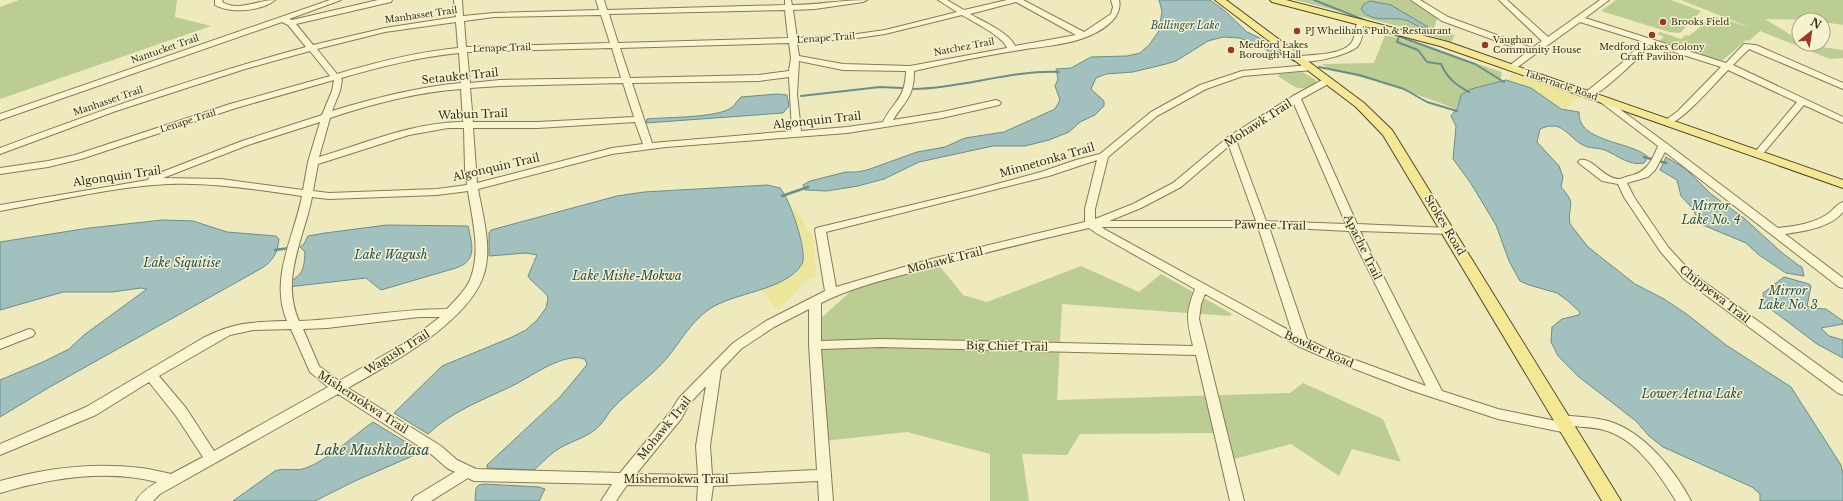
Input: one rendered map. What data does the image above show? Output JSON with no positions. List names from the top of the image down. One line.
{"streets":{"main road":["Tabernacle Road","Stokes Road"],"street":["Manhasset Trail","Lenape Trail","Natchez Trail","Nantucket Trail","Setauket Trail","Wabun Trail","Algonquin Trail","Mohawk Trail","Minnetonka Trail","Pawnee Trail","Apache Trail","Chippewa Trail","Big Chief Trail","Bowker Road","Wagush Trail","Mishemokwa Trail"]},"crossings":[["Manhasset Trail","Wagush Trail"],["Lenape Trail","Wagush Trail"],["Lenape Trail","Mishemokwa Trail"],["Setauket Trail","Algonquin Trail"],["Setauket Trail","Wagush Trail"],["Setauket Trail","Mishemokwa Trail"],["Wabun Trail","Wagush Trail"],["Wabun Trail","Mishemokwa Trail"],["Algonquin Trail","Wagush Trail"],["Algonquin Trail","Mishemokwa Trail"],["Mohawk Trail","Minnetonka Trail"],["Mohawk Trail","Pawnee Trail"],["Mohawk Trail","Stokes Road"],["Mohawk Trail","Apache Trail"],["Mohawk Trail","Bowker Road"],["Mohawk Trail","Mishemokwa Trail"],["Minnetonka Trail","Stokes Road"],["Pawnee Trail","Stokes Road"],["Pawnee Trail","Apache Trail"],["Pawnee Trail","Bowker Road"],["Stokes Road","Bowker Road"],["Apache Trail","Bowker Road"],["Wagush Trail","Mishemokwa Trail"]],"water":["Ballinger Lake","Mirror Lake No. 4","Lake Wagush","Lake Siquitise","Lake Mishe-Mokwa","Mirror Lake No. 3","Lower Aetna Lake","Lake Mushkodasa"],"places":["Brooks Field","PJ Whelihan's Pub & Restaurant","Medford Lakes Colony Craft Pavilion","Vaughan Community House","Medford Lakes Borough Hall"],"north":"top right"}
